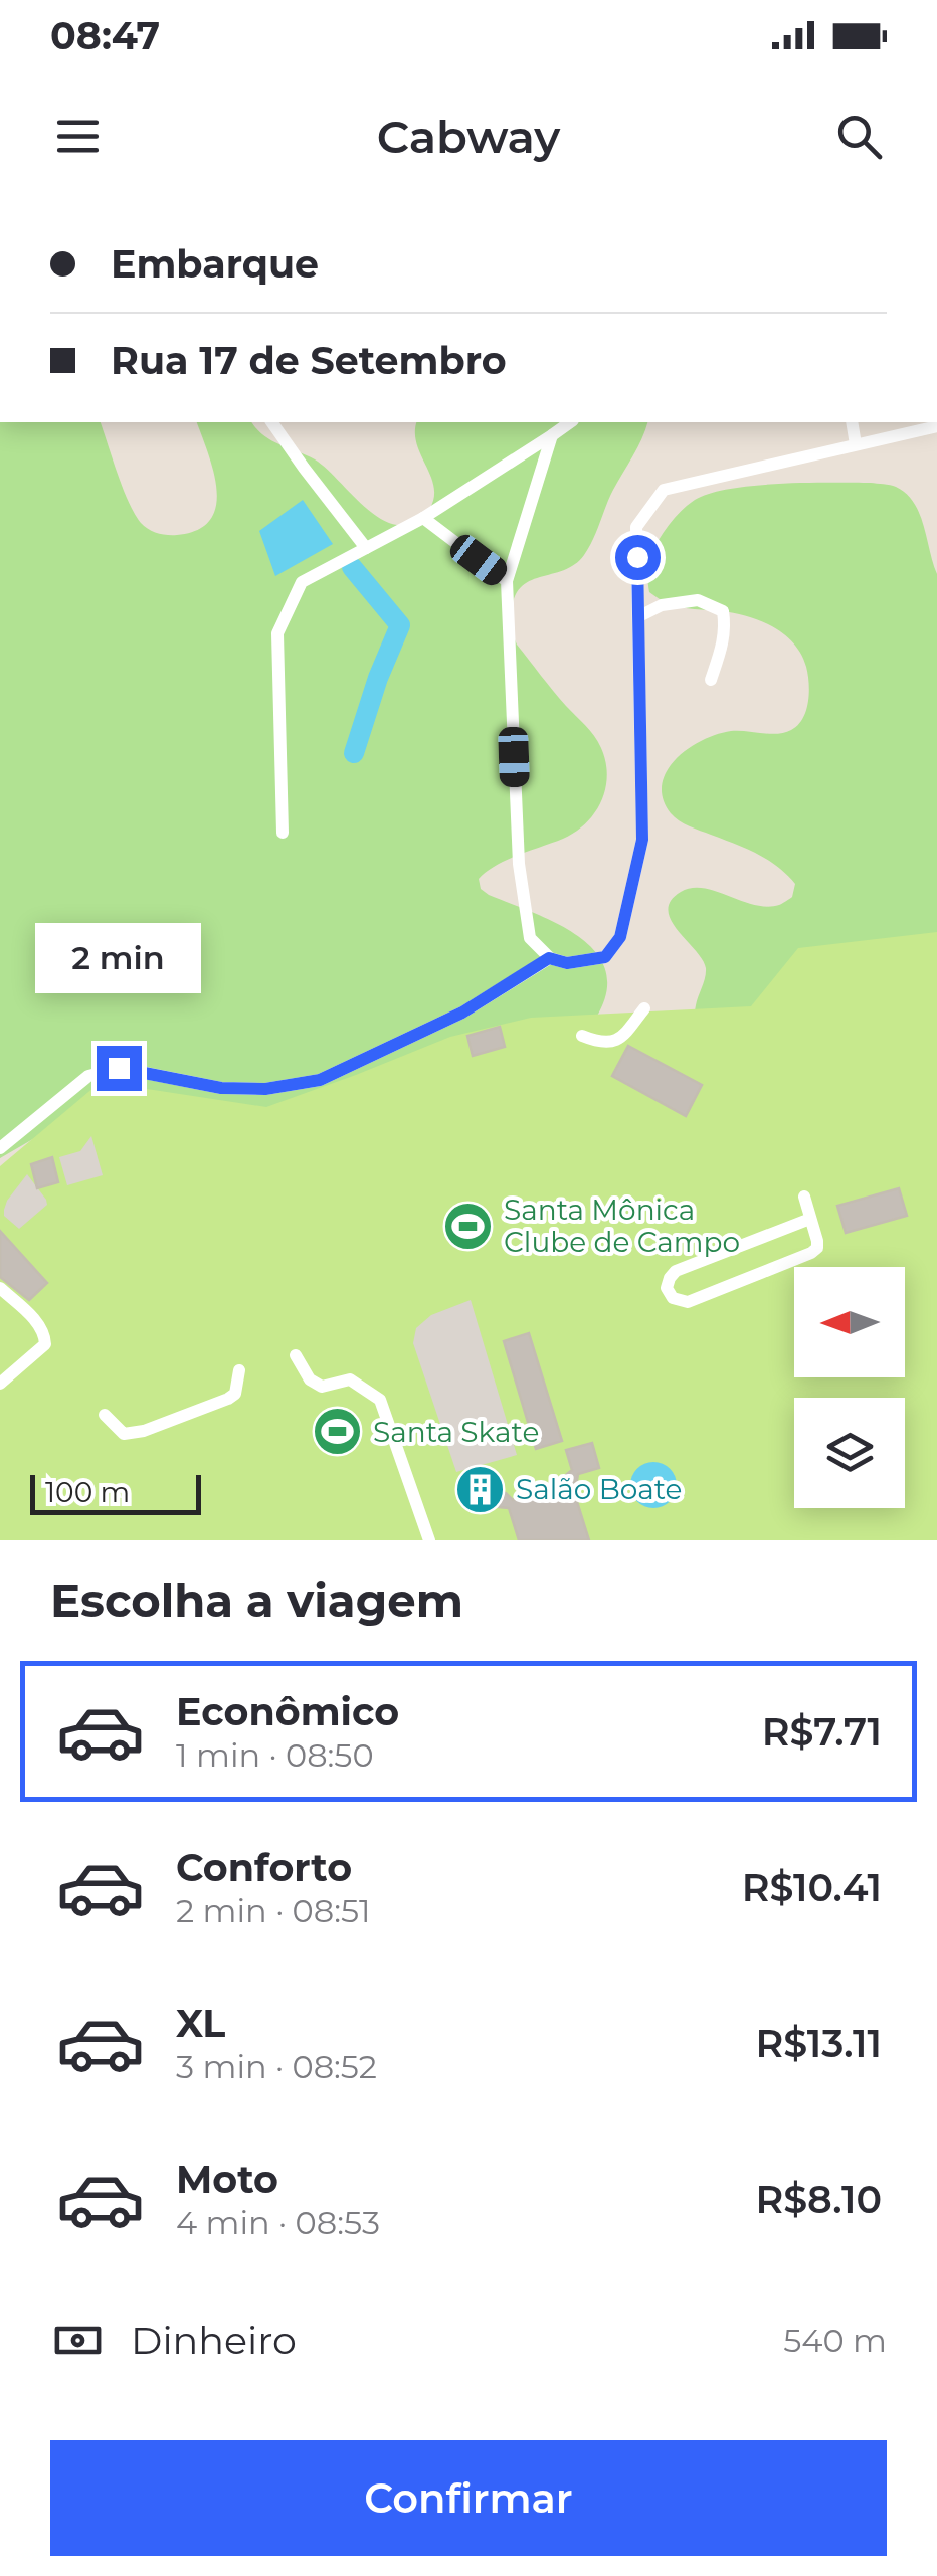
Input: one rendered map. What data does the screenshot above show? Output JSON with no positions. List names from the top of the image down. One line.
{"places":{"sports":["Santa Mônica Clube de Campo","Santa Skate"],"building":["Salão Boate"]},"scale_bar":"100 m","north":"left","page":{"status":"08:47","header":"Cabway","banner":["Embarque","Rua 17 de Setembro"],"bubble":"2 min","scale":"100 m","heading":"Escolha a viagem","list":[{"name":"Econômico","note":"1 min · 08:50","value":"R$7.71"},{"name":"Conforto","note":"2 min · 08:51","value":"R$10.41"},{"name":"XL","note":"3 min · 08:52","value":"R$13.11"},{"name":"Moto","note":"4 min · 08:53","value":"R$8.10"}],"pay":["Dinheiro","540 m"],"buttons":"Confirmar"}}
